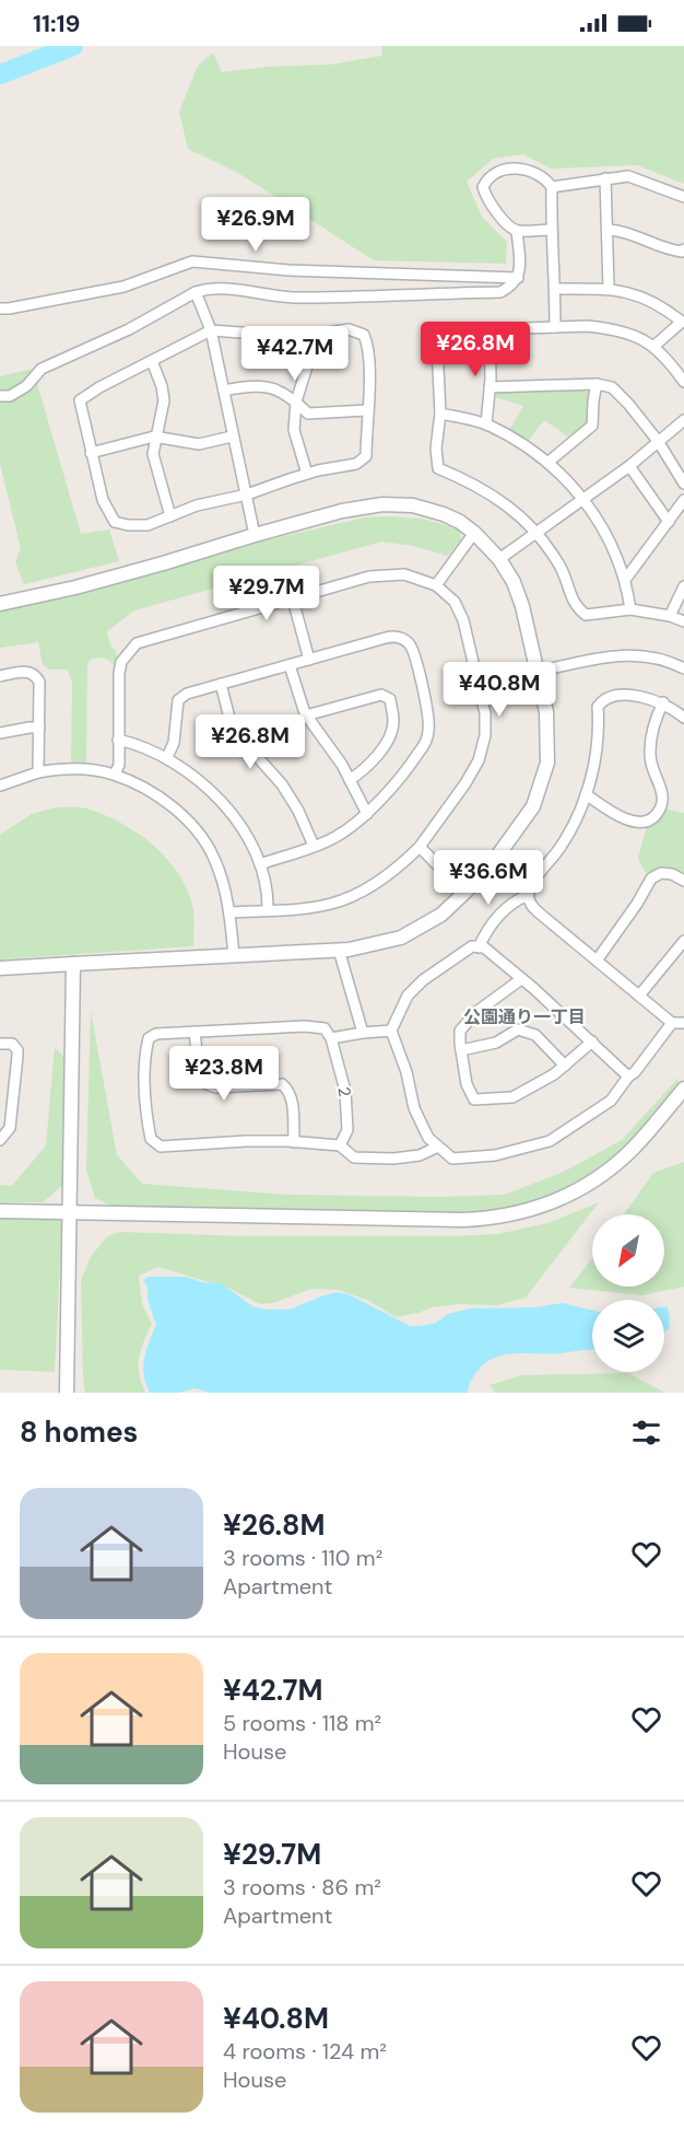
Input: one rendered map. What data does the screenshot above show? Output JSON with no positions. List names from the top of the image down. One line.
{"streets":{"street":["2"]},"districts":["公園通り一丁目"],"north":"bottom left","page":{"status":"11:19","price":["¥26.9M","¥26.8M","¥42.7M","¥29.7M","¥40.8M","¥26.8M","¥36.6M","¥23.8M"],"heading":"8 homes","list":[{"name":"¥26.8M","note":"3 rooms · 110 m² · Apartment"},{"name":"¥42.7M","note":"5 rooms · 118 m² · House"},{"name":"¥29.7M","note":"3 rooms · 86 m² · Apartment"},{"name":"¥40.8M","note":"4 rooms · 124 m² · House"}]}}
